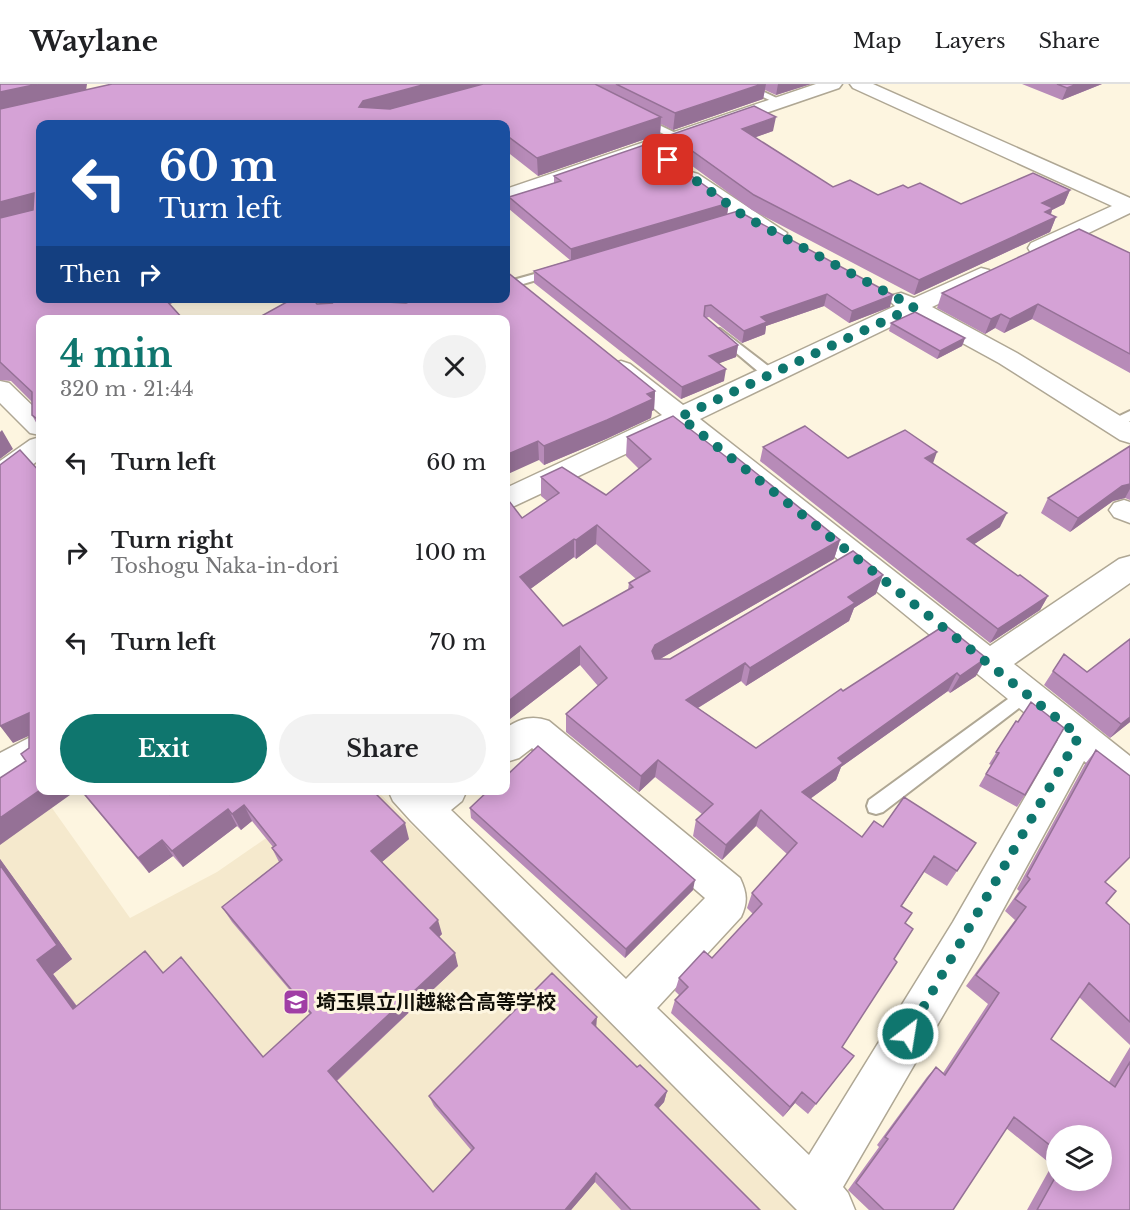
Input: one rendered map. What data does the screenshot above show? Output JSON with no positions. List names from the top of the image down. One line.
{"places":{"school or university":["埼玉県立川越総合高等学校"]},"page":{"header":"Waylane","nav":["Map","Layers","Share"],"turn":["60 m","Turn left"],"then":"Then","heading":["4 min","320 m · 21:44"],"list":[{"name":"Turn left","value":"60 m"},{"name":"Turn right","note":"Toshogu Naka-in-dori","value":"100 m"},{"name":"Turn left","value":"70 m"}],"buttons":["Exit","Share"]}}
